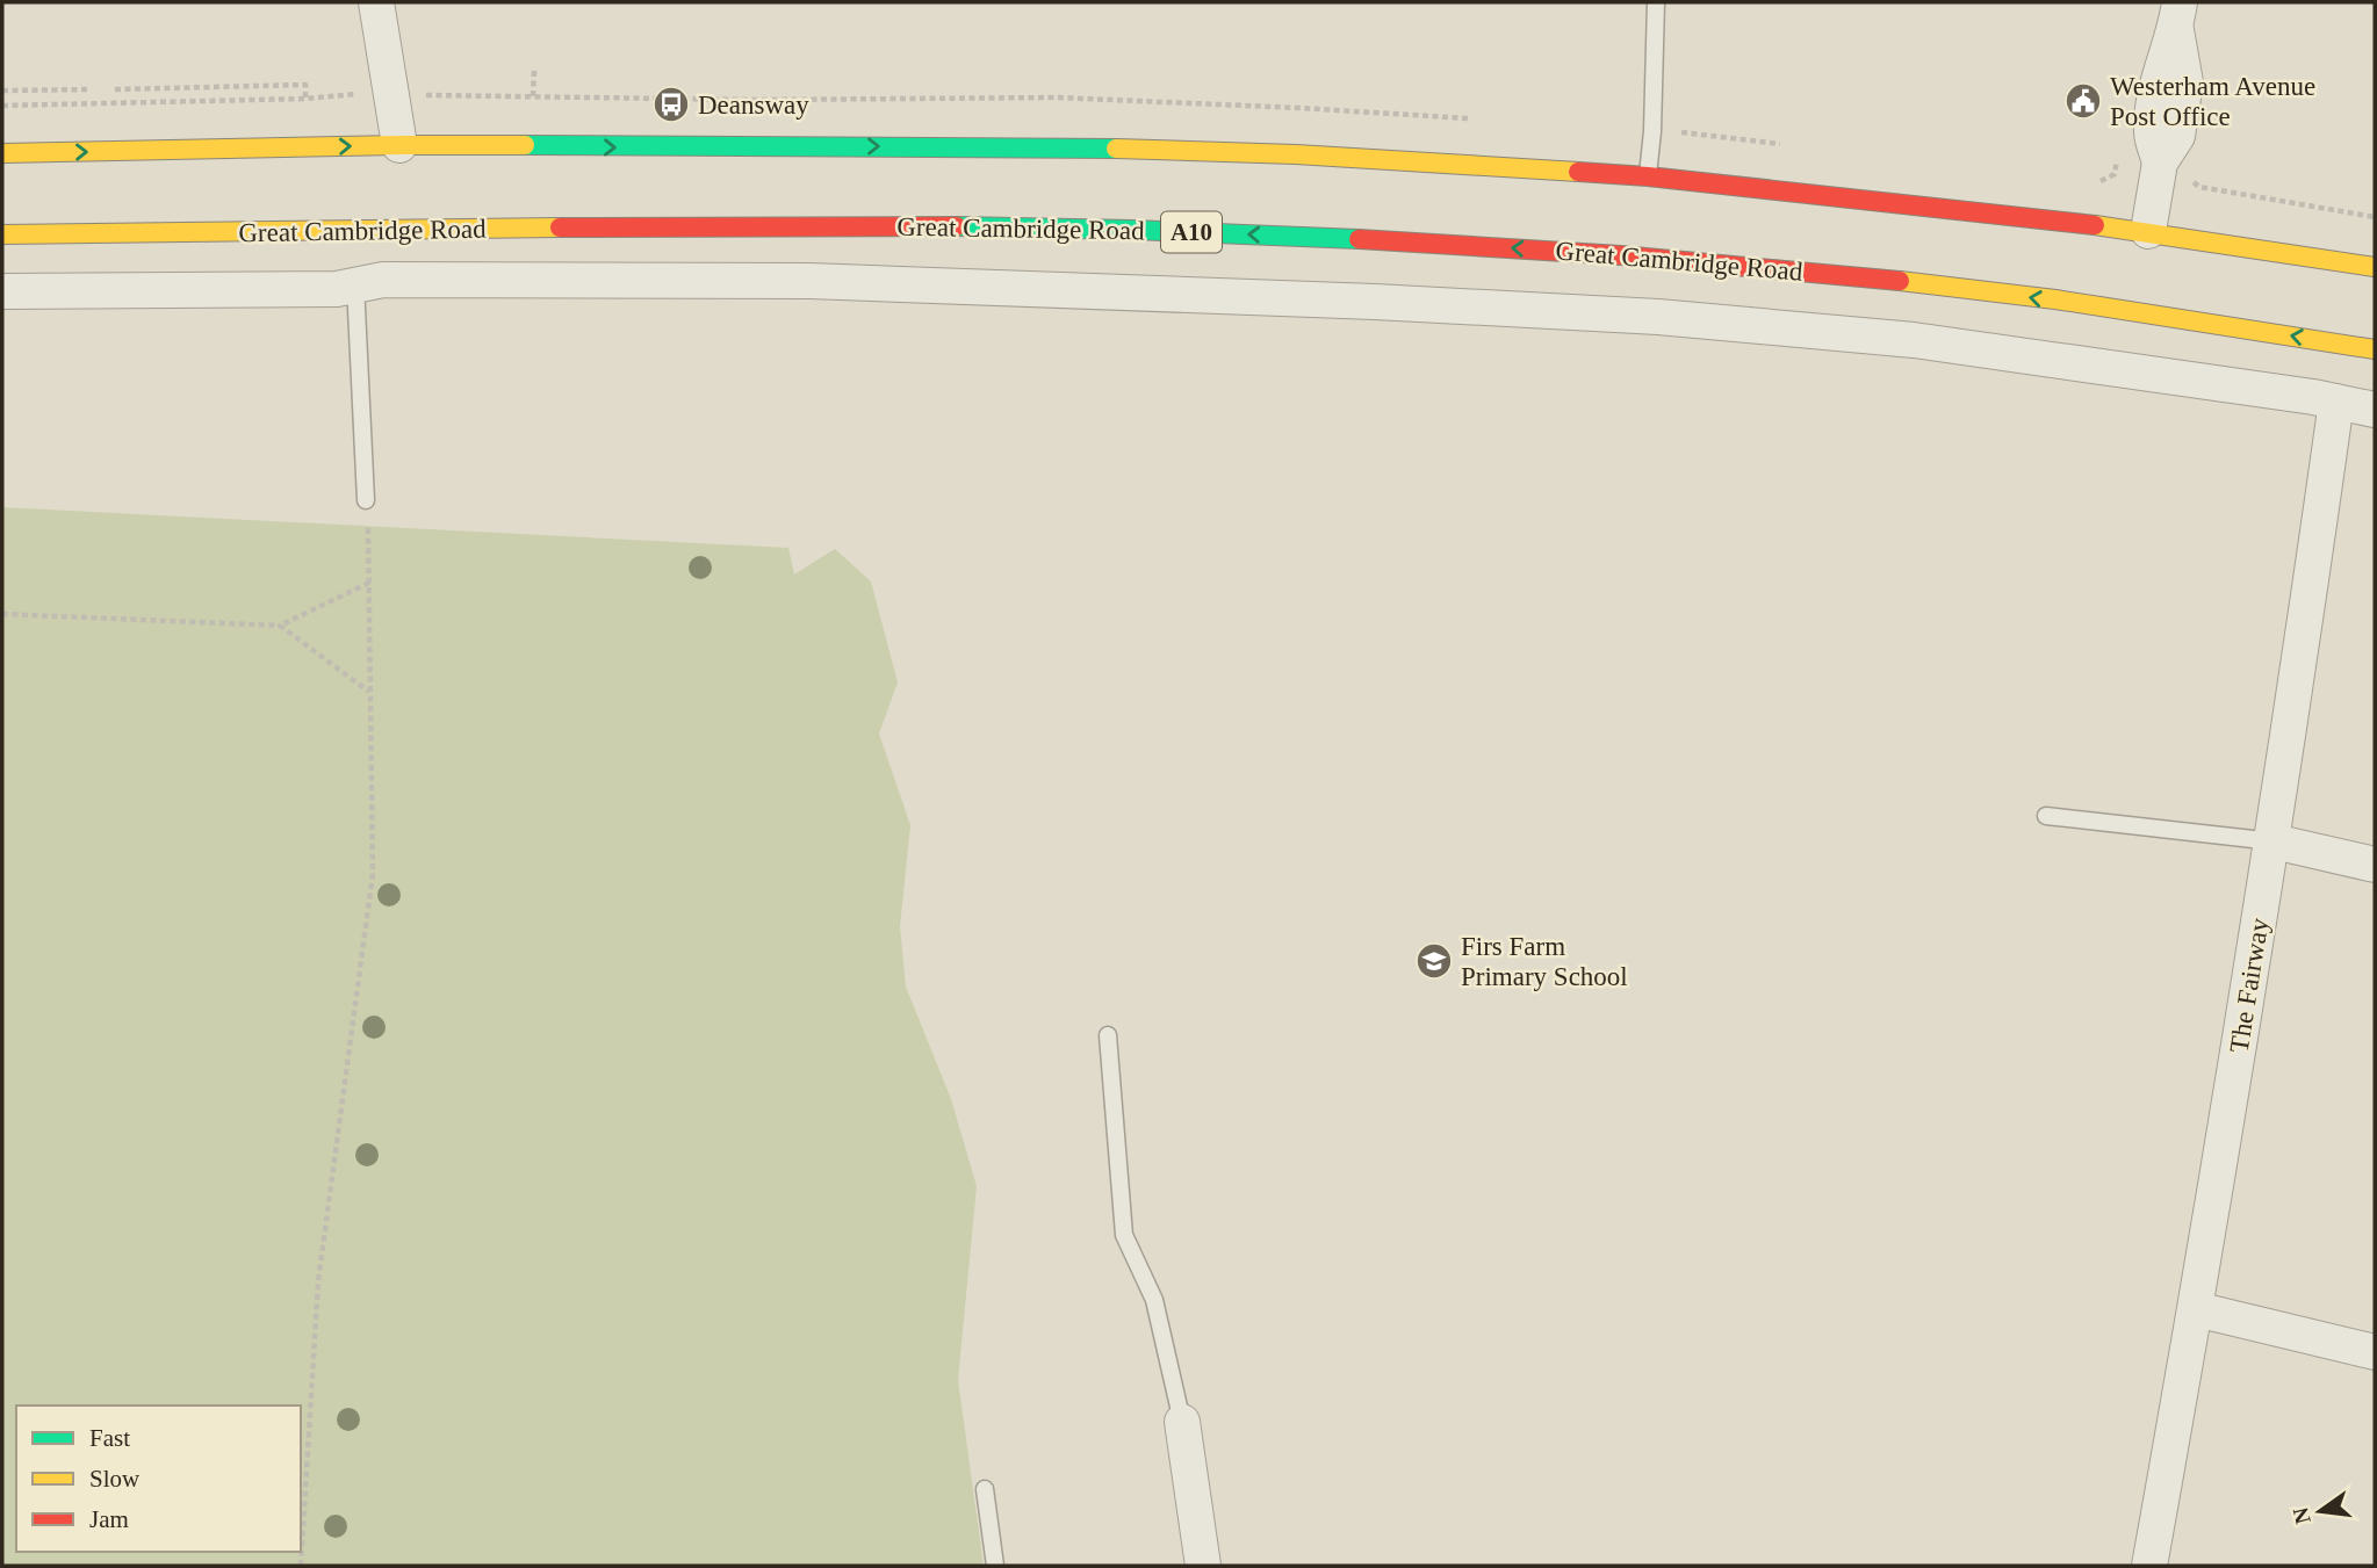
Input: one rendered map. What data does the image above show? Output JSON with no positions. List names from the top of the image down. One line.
{"streets":{"highway":["Great Cambridge Road","A10"],"street":["The Fairway"]},"places":{"public building":["Westerham Avenue Post Office"],"bus stop":["Deansway"],"school or university":["Firs Farm Primary School"]},"legend":["Fast","Slow","Jam"],"north":"left"}
